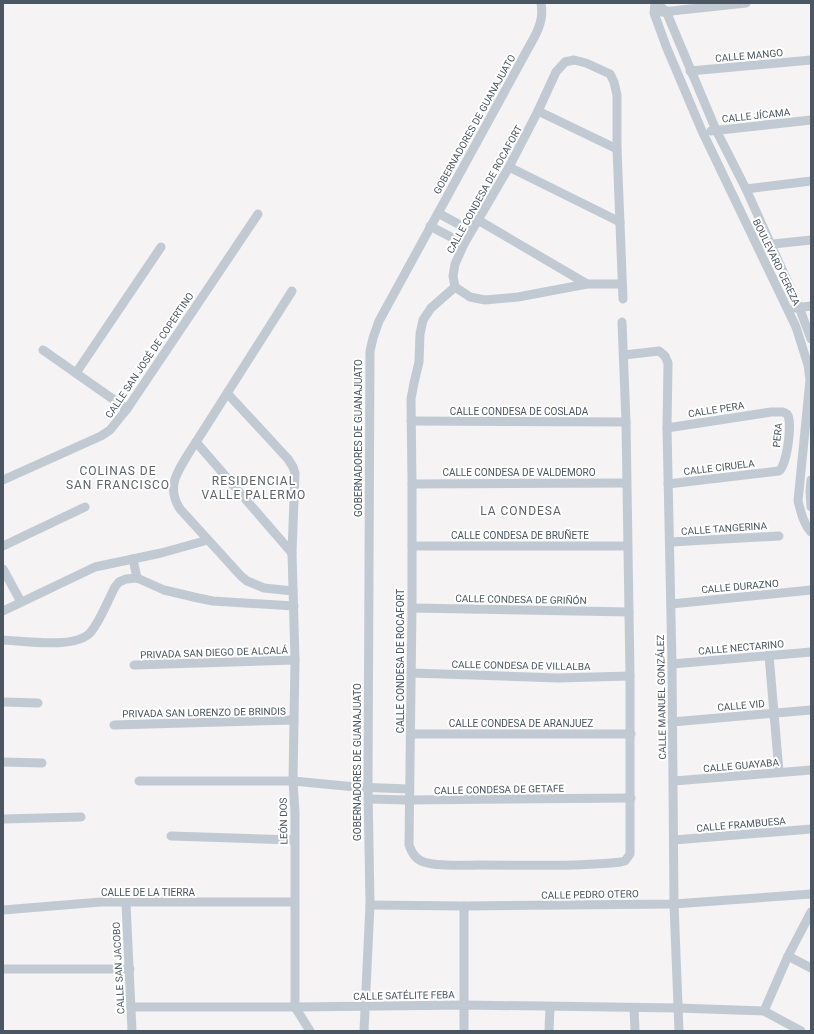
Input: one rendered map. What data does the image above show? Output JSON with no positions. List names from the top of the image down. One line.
{"streets":{"street":["CALLE MANGO","CALLE JÍCAMA","GOBERNADORES DE GUANAJUATO","CALLE CONDESA DE ROCAFORT","BOULEVARD CEREZA","CALLE SAN JOSÉ DE COPERTINO","CALLE PERA","CALLE CONDESA DE COSLADA","PERA","CALLE CIRUELA","CALLE CONDESA DE VALDEMORO","CALLE TANGERINA","CALLE CONDESA DE BRUÑETE","CALLE DURAZNO","CALLE CONDESA DE GRIÑÓN","CALLE NECTARINO","PRIVADA SAN DIEGO DE ALCALÁ","CALLE CONDESA DE VILLALBA","CALLE MANUEL GONZÁLEZ","CALLE VID","PRIVADA SAN LORENZO DE BRINDIS","CALLE CONDESA DE ARANJUEZ","CALLE GUAYABA","CALLE CONDESA DE GETAFE","LEÓN DOS","CALLE FRAMBUESA","CALLE DE LA TIERRA","CALLE PEDRO OTERO","CALLE SAN JACOBO","CALLE SATÉLITE FEBA"]},"crossings":[["CALLE MANGO","BOULEVARD CEREZA"],["CALLE JÍCAMA","BOULEVARD CEREZA"],["GOBERNADORES DE GUANAJUATO","CALLE CONDESA DE GETAFE"],["GOBERNADORES DE GUANAJUATO","CALLE PEDRO OTERO"],["GOBERNADORES DE GUANAJUATO","CALLE SATÉLITE FEBA"],["CALLE CONDESA DE ROCAFORT","CALLE CONDESA DE COSLADA"],["CALLE CONDESA DE ROCAFORT","CALLE CONDESA DE VALDEMORO"],["CALLE CONDESA DE ROCAFORT","CALLE CONDESA DE BRUÑETE"],["CALLE CONDESA DE ROCAFORT","CALLE CONDESA DE GRIÑÓN"],["CALLE CONDESA DE ROCAFORT","CALLE CONDESA DE VILLALBA"],["CALLE CONDESA DE ROCAFORT","CALLE MANUEL GONZÁLEZ"],["CALLE CONDESA DE ROCAFORT","CALLE CONDESA DE ARANJUEZ"],["CALLE CONDESA DE ROCAFORT","CALLE CONDESA DE GETAFE"],["CALLE PERA","PERA"],["CALLE PERA","CALLE MANUEL GONZÁLEZ"],["PERA","CALLE CIRUELA"],["CALLE CIRUELA","CALLE MANUEL GONZÁLEZ"],["CALLE TANGERINA","CALLE MANUEL GONZÁLEZ"],["CALLE DURAZNO","CALLE MANUEL GONZÁLEZ"],["CALLE NECTARINO","CALLE MANUEL GONZÁLEZ"],["PRIVADA SAN DIEGO DE ALCALÁ","LEÓN DOS"],["CALLE MANUEL GONZÁLEZ","CALLE VID"],["CALLE MANUEL GONZÁLEZ","CALLE GUAYABA"],["CALLE MANUEL GONZÁLEZ","CALLE FRAMBUESA"],["CALLE MANUEL GONZÁLEZ","CALLE PEDRO OTERO"],["CALLE MANUEL GONZÁLEZ","CALLE SATÉLITE FEBA"],["PRIVADA SAN LORENZO DE BRINDIS","LEÓN DOS"],["LEÓN DOS","CALLE DE LA TIERRA"],["LEÓN DOS","CALLE SATÉLITE FEBA"],["CALLE DE LA TIERRA","CALLE SAN JACOBO"],["CALLE SAN JACOBO","CALLE SATÉLITE FEBA"]],"districts":["COLINAS DE SAN FRANCISCO","RESIDENCIAL VALLE PALERMO","LA CONDESA"]}
